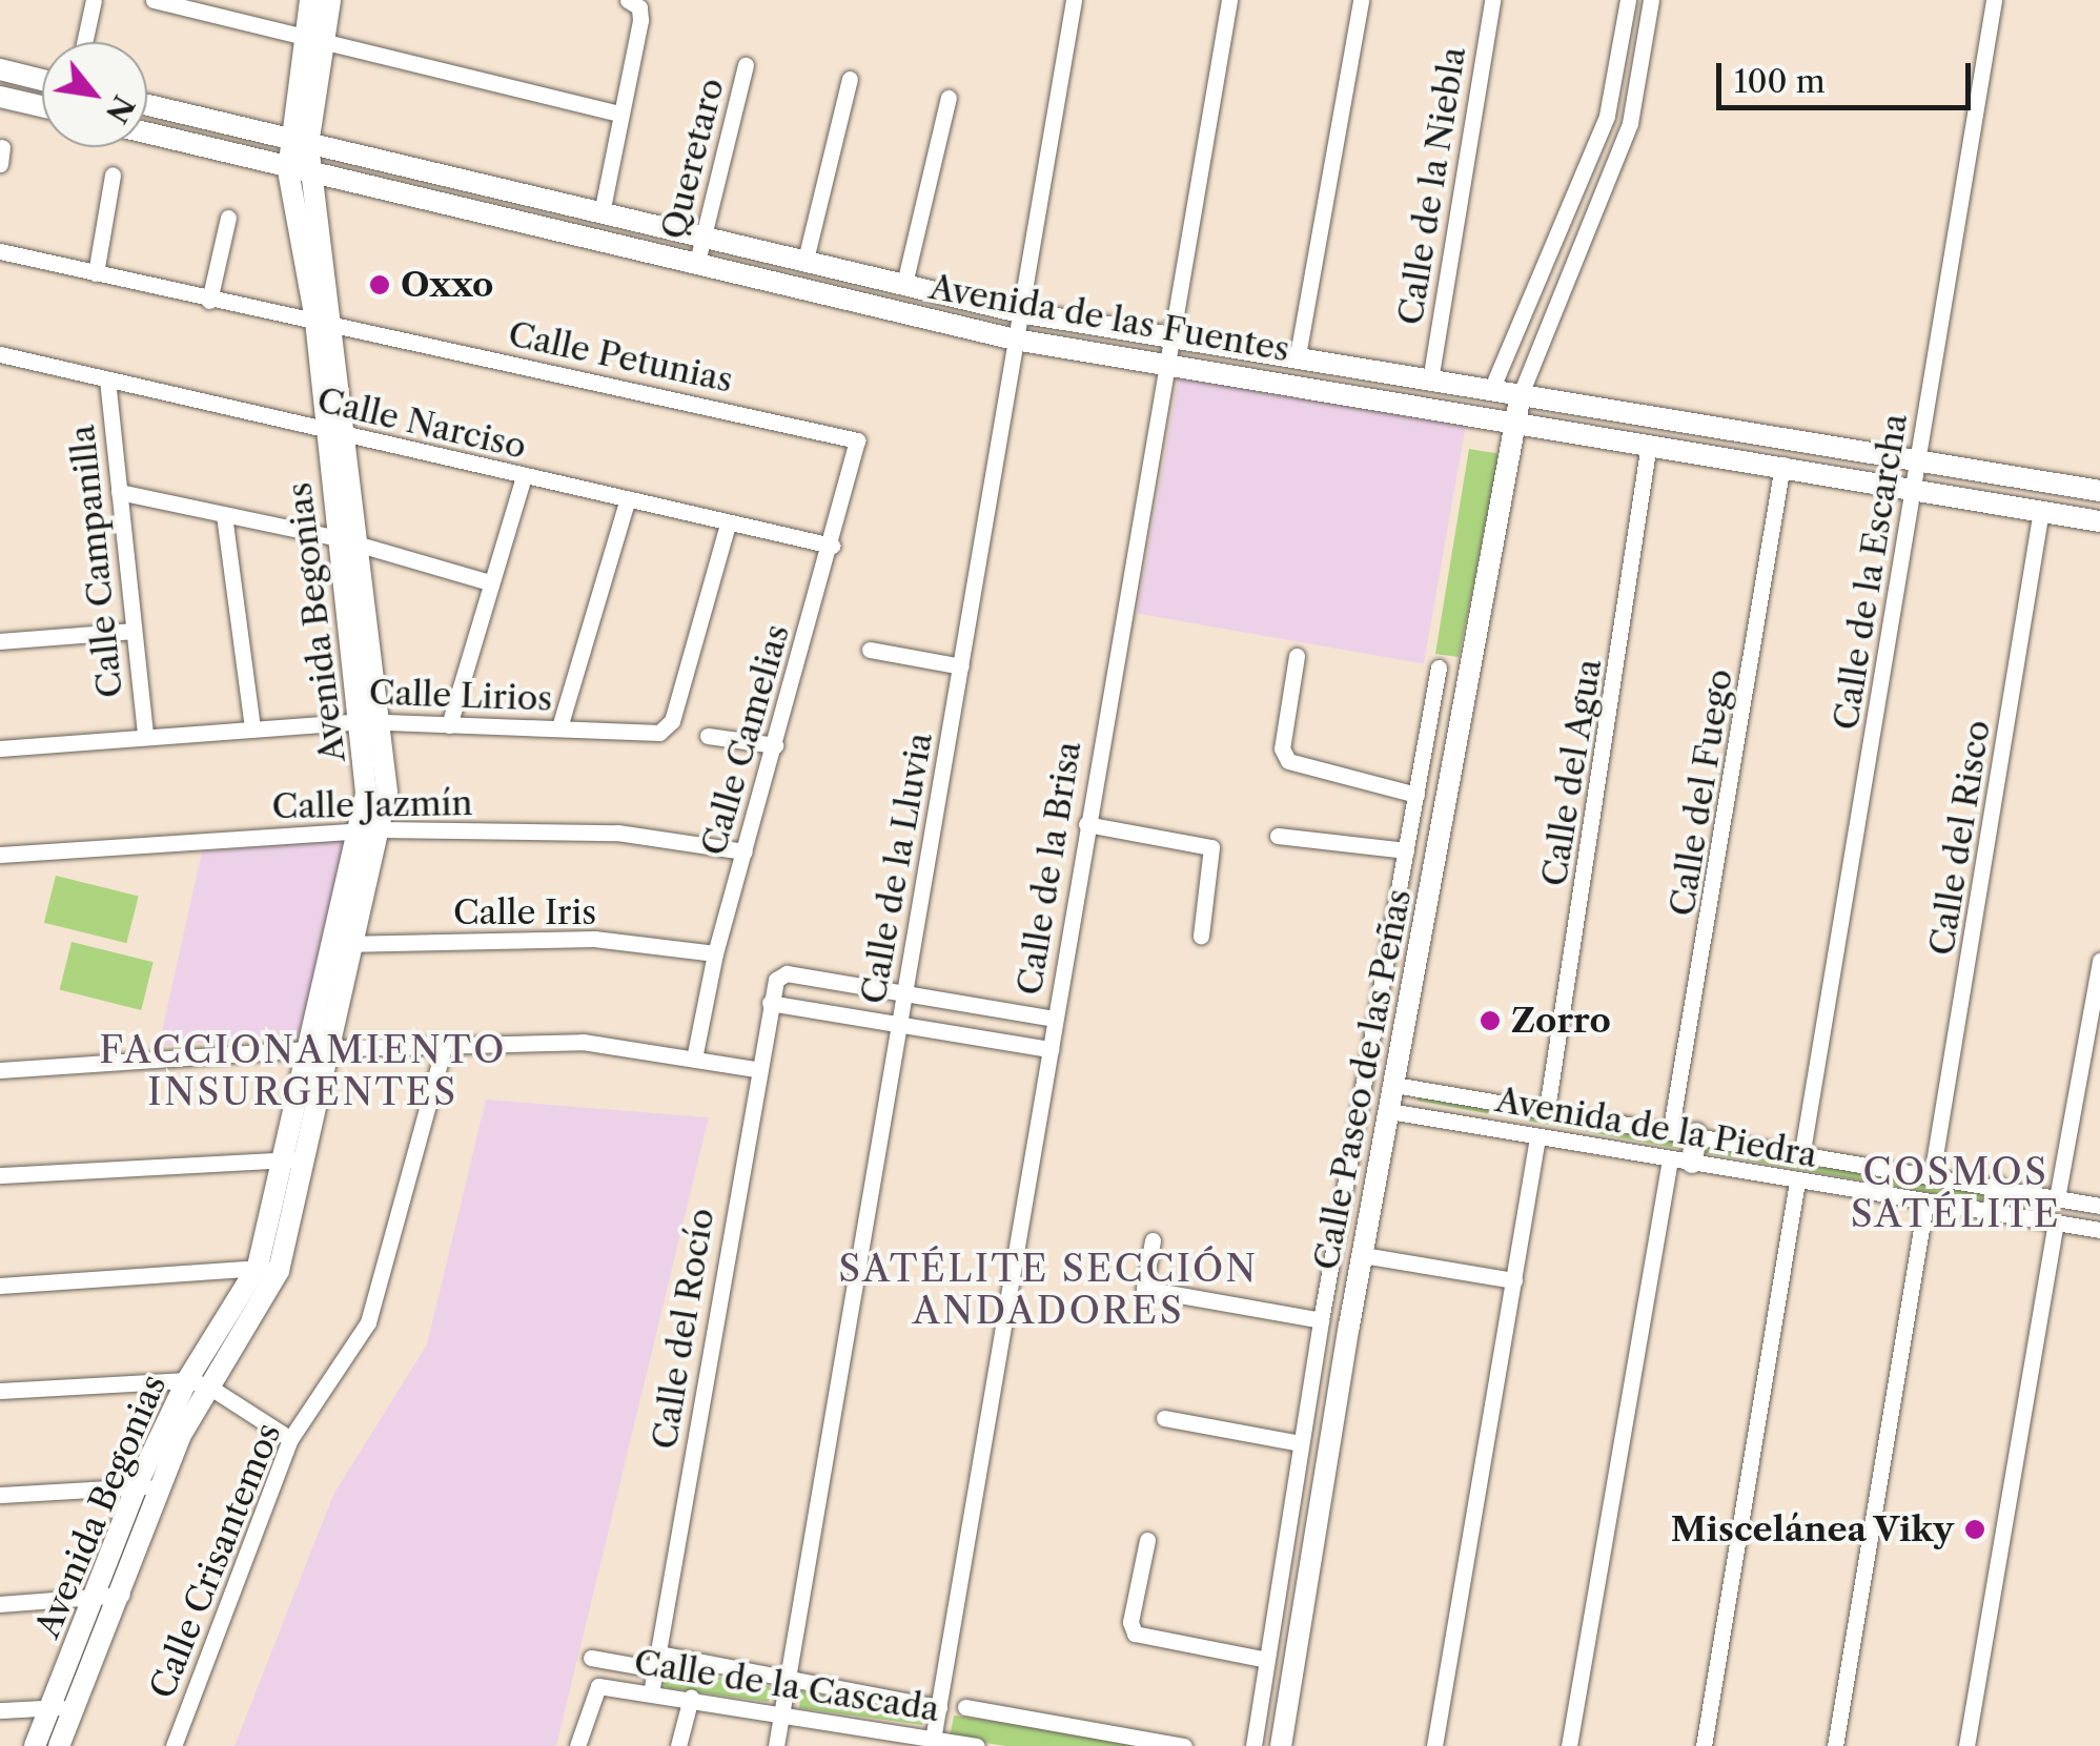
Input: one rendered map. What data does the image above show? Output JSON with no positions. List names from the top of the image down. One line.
{"streets":{"main road":["Avenida de las Fuentes","Avenida Begonias","Calle Paseo de las Peñas"],"street":["Queretaro","Calle de la Niebla","Calle Petunias","Calle Narciso","Calle Campanilla","Calle de la Escarcha","Calle Lirios","Calle Camelias","Calle del Agua","Calle del Fuego","Calle Jazmín","Calle del Risco","Calle de la Lluvia","Calle de la Brisa","Calle Iris","Avenida de la Piedra","Calle del Rocío","Calle Crisantemos","Calle de la Cascada"]},"crossings":[["Queretaro","Avenida de las Fuentes"],["Calle de la Niebla","Avenida de las Fuentes"],["Avenida de las Fuentes","Calle de la Escarcha"],["Avenida de las Fuentes","Avenida Begonias"],["Avenida de las Fuentes","Calle del Agua"],["Avenida de las Fuentes","Calle del Fuego"],["Avenida de las Fuentes","Calle del Risco"],["Avenida de las Fuentes","Calle de la Lluvia"],["Avenida de las Fuentes","Calle de la Brisa"],["Avenida de las Fuentes","Calle Paseo de las Peñas"],["Calle Petunias","Avenida Begonias"],["Calle Petunias","Calle Camelias"],["Calle Narciso","Calle Campanilla"],["Calle Narciso","Avenida Begonias"],["Calle Narciso","Calle Lirios"],["Calle Narciso","Calle Camelias"],["Calle Campanilla","Calle Lirios"],["Calle de la Escarcha","Avenida de la Piedra"],["Avenida Begonias","Calle Lirios"],["Avenida Begonias","Calle Jazmín"],["Avenida Begonias","Calle Iris"],["Calle Camelias","Calle Jazmín"],["Calle Camelias","Calle Iris"],["Calle del Agua","Avenida de la Piedra"],["Calle del Fuego","Avenida de la Piedra"],["Calle del Risco","Avenida de la Piedra"],["Calle de la Lluvia","Calle del Rocío"],["Calle de la Lluvia","Calle de la Cascada"],["Calle de la Brisa","Calle de la Cascada"],["Calle Paseo de las Peñas","Avenida de la Piedra"],["Calle del Rocío","Calle de la Cascada"]],"districts":["FACCIONAMIENTO INSURGENTES","COSMOS SATÉLITE","SATÉLITE SECCIÓN ANDADORES"],"places":["Oxxo","Zorro","Miscelánea Viky"],"scale_bar":"100 m","north":"bottom right"}
